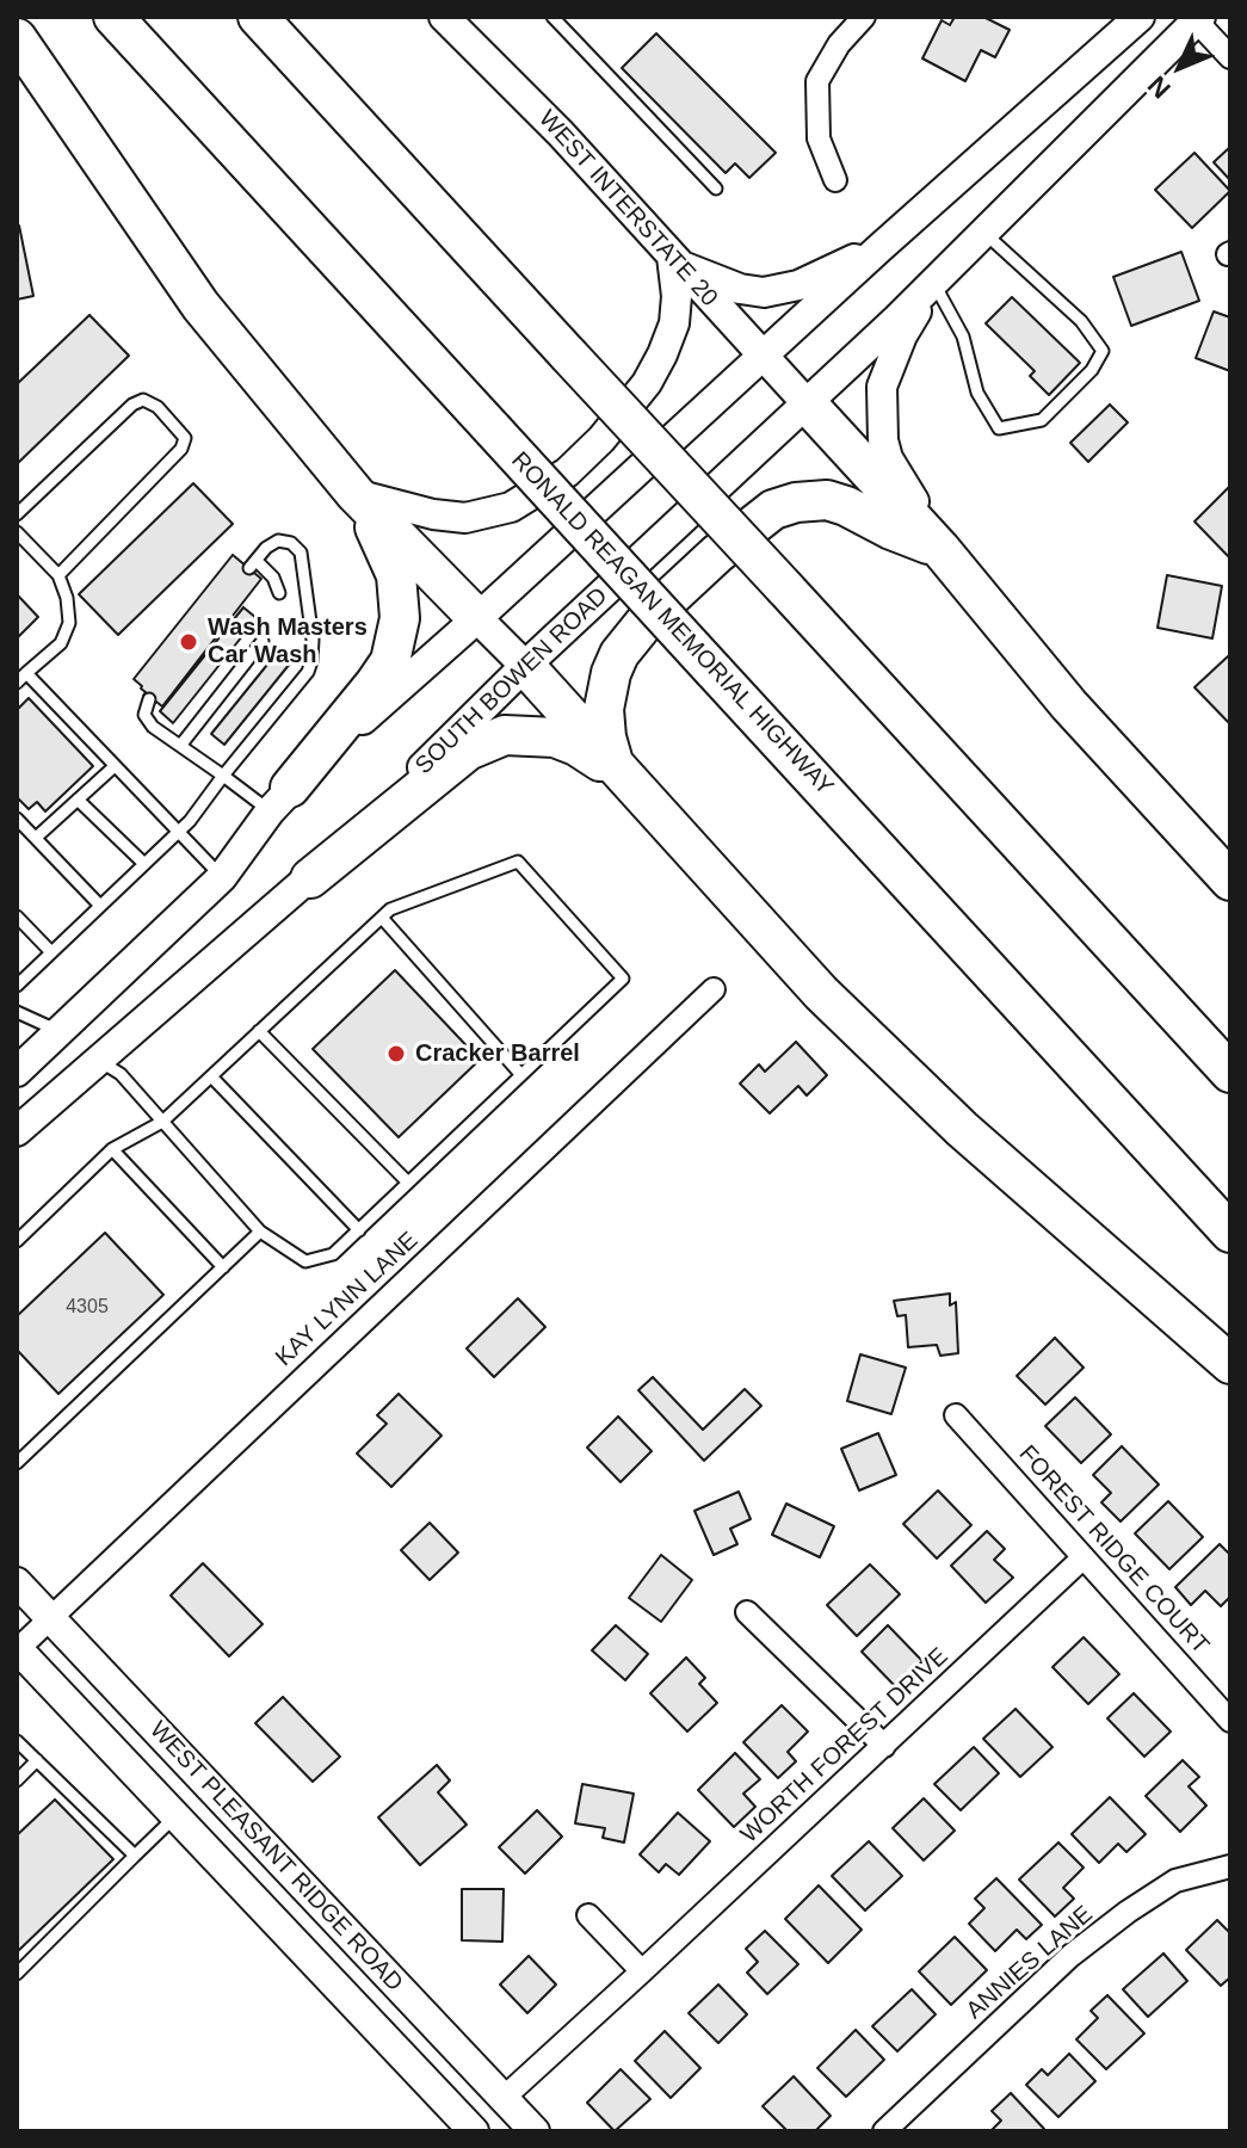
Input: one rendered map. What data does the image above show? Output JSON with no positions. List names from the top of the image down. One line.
{"streets":{"highway":["RONALD REAGAN MEMORIAL HIGHWAY"],"main road":["WEST INTERSTATE 20","SOUTH BOWEN ROAD","WEST PLEASANT RIDGE ROAD"],"street":["KAY LYNN LANE","FOREST RIDGE COURT","WORTH FOREST DRIVE","ANNIES LANE"]},"crossings":[["WEST INTERSTATE 20","SOUTH BOWEN ROAD"],["KAY LYNN LANE","WEST PLEASANT RIDGE ROAD"],["FOREST RIDGE COURT","WORTH FOREST DRIVE"],["WORTH FOREST DRIVE","WEST PLEASANT RIDGE ROAD"]],"places":["Wash Masters Car Wash","Cracker Barrel"],"house_numbers":["4305"],"north":"bottom left"}
